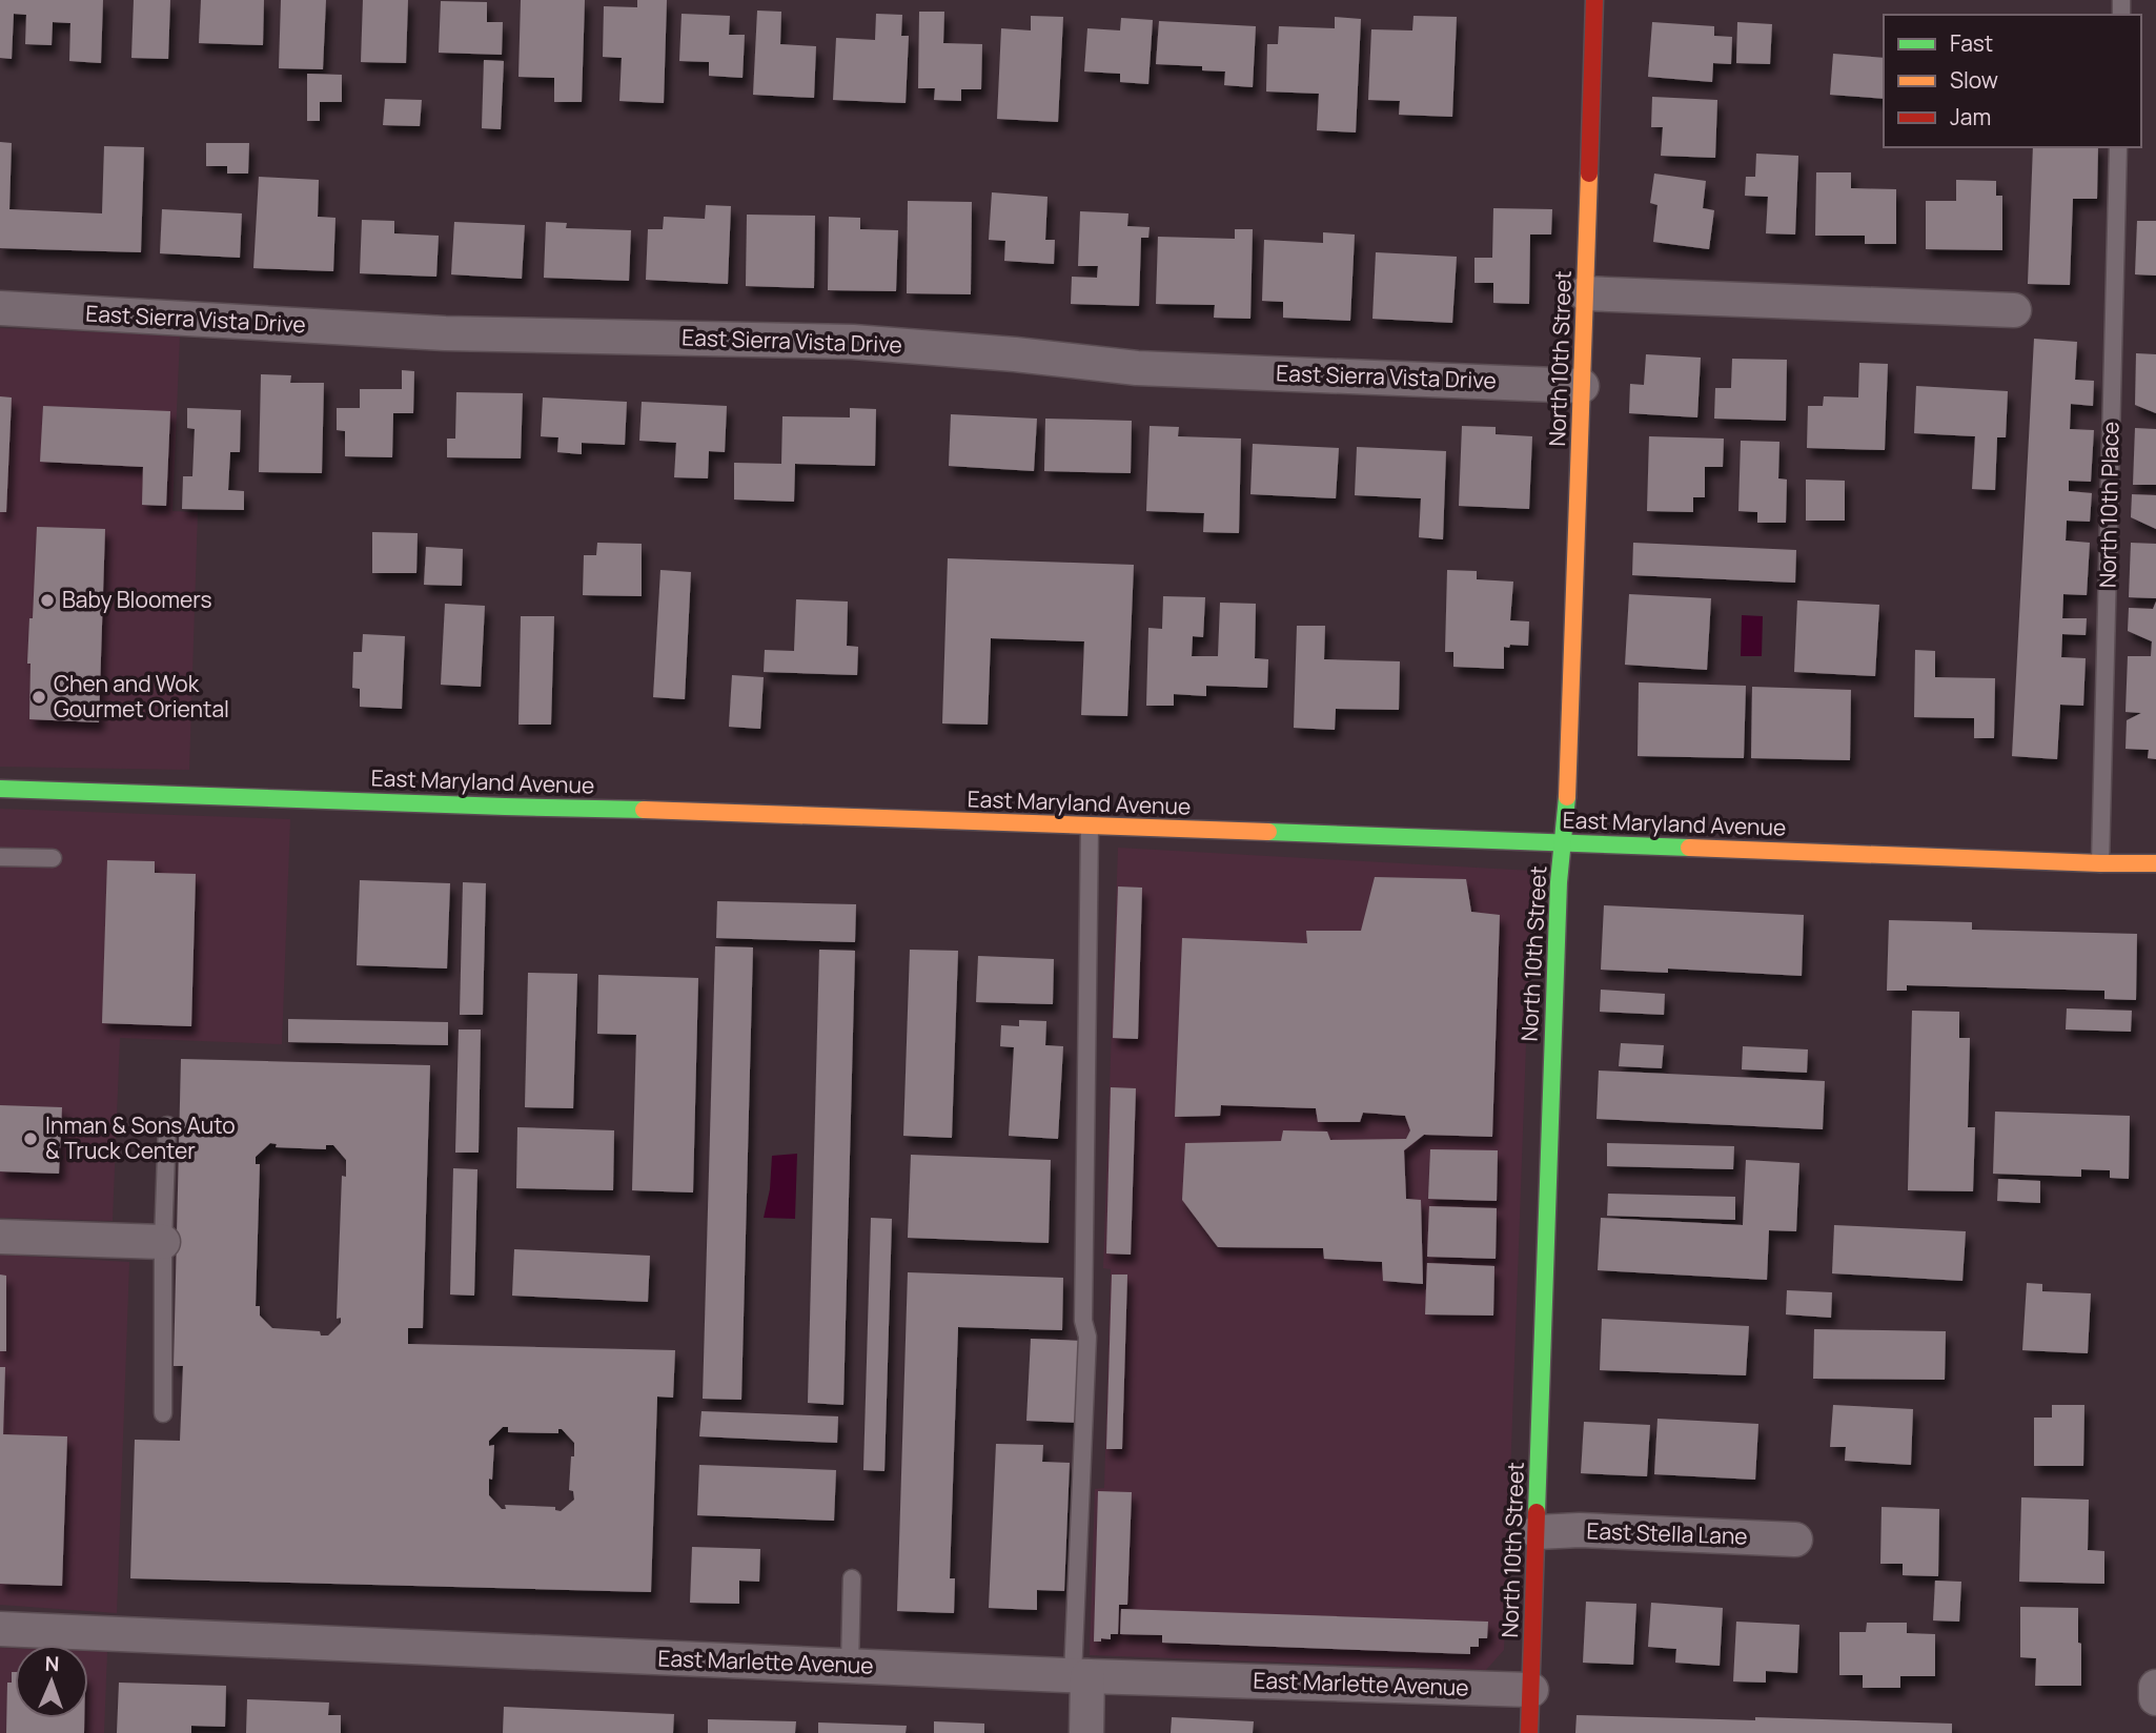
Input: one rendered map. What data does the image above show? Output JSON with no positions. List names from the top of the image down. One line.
{"streets":{"street":["East Sierra Vista Drive","North 10th Street","East Maryland Avenue","East Stella Lane","East Marlette Avenue"],"lane":["North 10th Place"]},"crossings":[["East Sierra Vista Drive","North 10th Street"],["North 10th Street","East Maryland Avenue"],["North 10th Street","East Stella Lane"],["North 10th Street","East Marlette Avenue"],["North 10th Place","East Maryland Avenue"]],"places":["Baby Bloomers","Chen and Wok Gourmet Oriental","Inman & Sons Auto & Truck Center"],"legend":["Fast","Slow","Jam"],"north":"top"}
